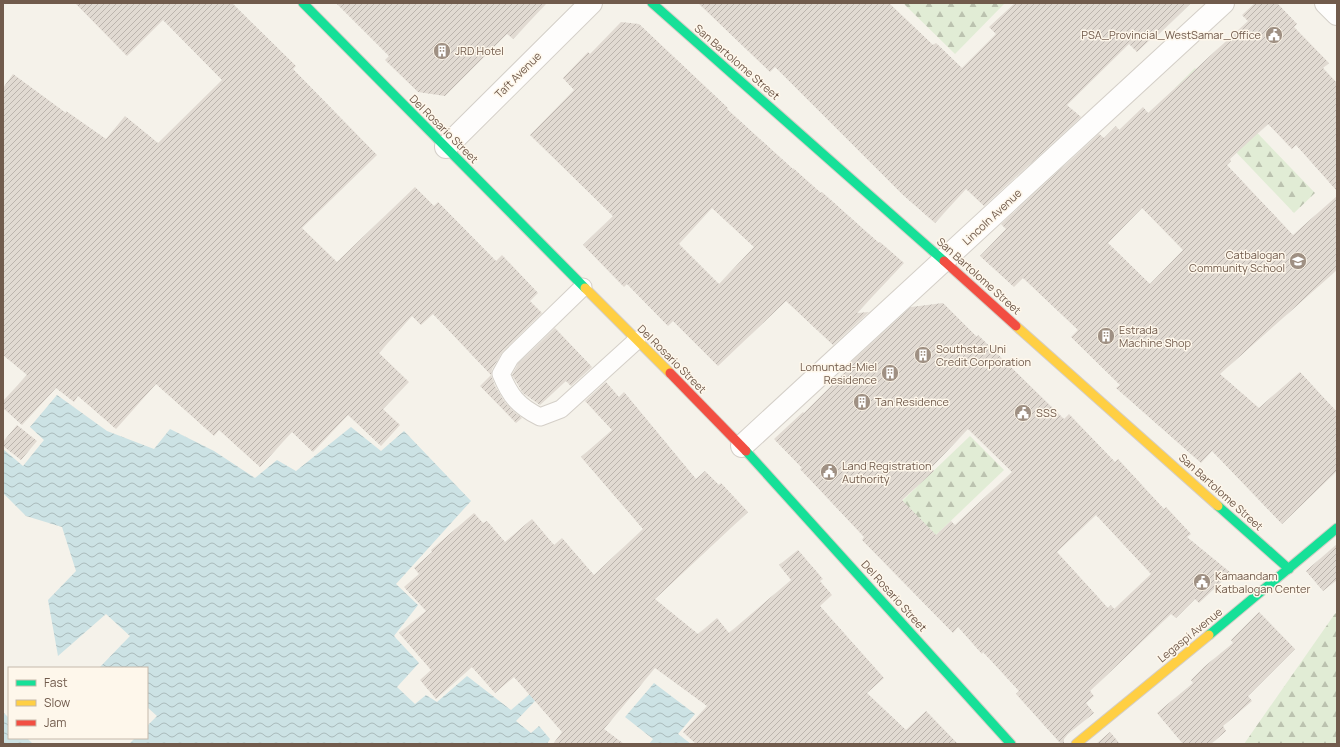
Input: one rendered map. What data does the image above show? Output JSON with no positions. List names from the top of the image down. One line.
{"streets":{"street":["San Bartolome Street","Taft Avenue","Del Rosario Street","Lincoln Avenue","Legaspi Avenue"]},"crossings":[["San Bartolome Street","Lincoln Avenue"],["San Bartolome Street","Legaspi Avenue"],["Taft Avenue","Del Rosario Street"],["Del Rosario Street","Lincoln Avenue"]],"places":{"public building":["PSA_Provincial_WestSamar_Office","SSS","Land Registration Authority","Kamaandam Katbalogan Center"],"building":["JRD Hotel","Estrada Machine Shop","Southstar Uni Credit Corporation","Lomuntad-Miel Residence","Tan Residence"],"school or university":["Catbalogan Community School"]},"legend":["Fast","Slow","Jam"]}
